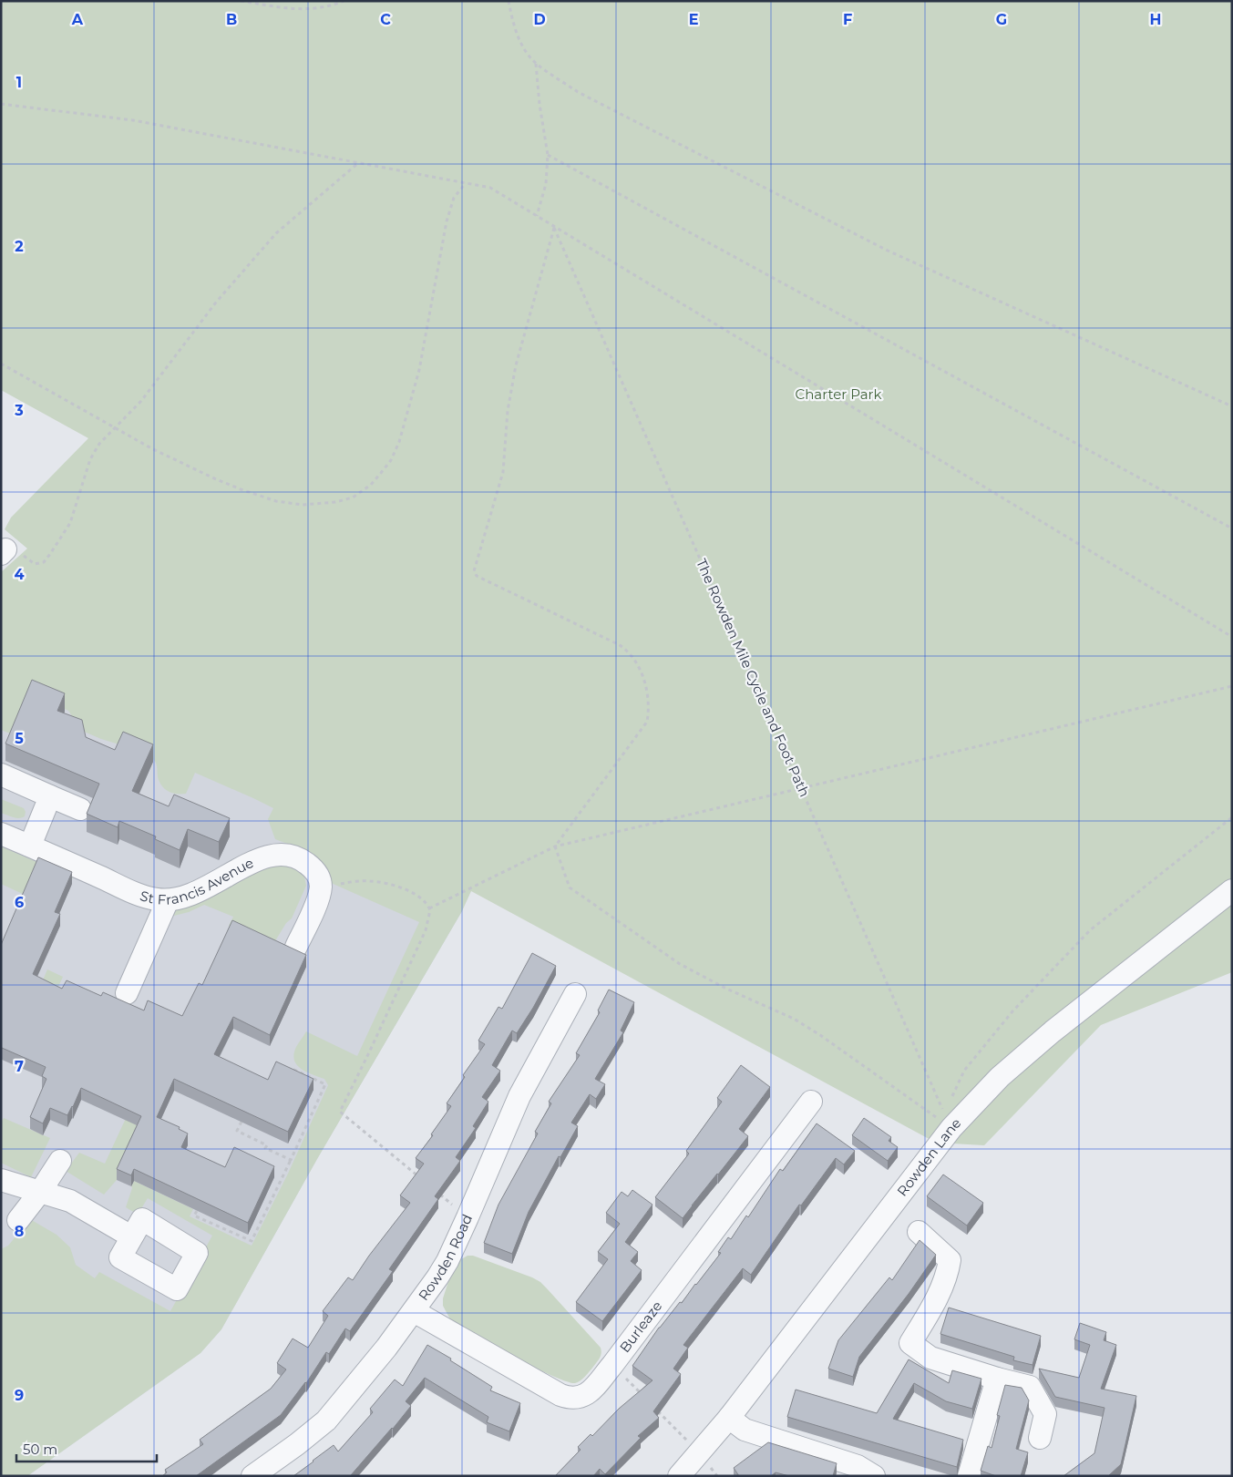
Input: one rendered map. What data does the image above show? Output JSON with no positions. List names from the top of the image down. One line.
{"streets":{"street":["St Francis Avenue","Rowden Lane","Rowden Road","Burleaze"],"path":["The Rowden Mile Cycle and Foot Path"]},"crossings":[["The Rowden Mile Cycle and Foot Path","Rowden Lane"],["Rowden Road","Burleaze"]],"parks":["Charter Park"],"scale_bar":"50 m","grid":{"columns":["A","B","C","D","E","F","G","H"],"rows":["1","2","3","4","5","6","7","8","9"]}}
